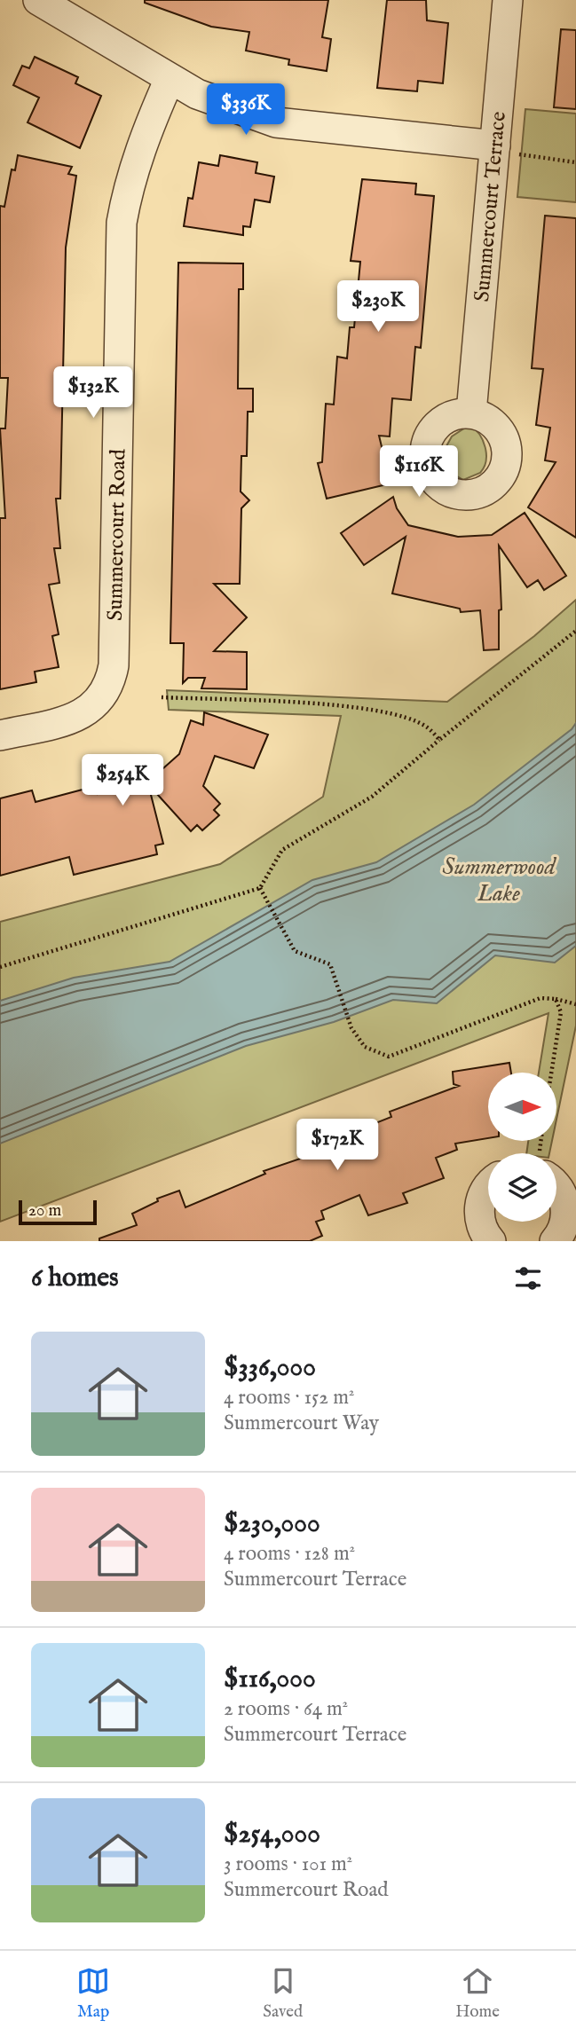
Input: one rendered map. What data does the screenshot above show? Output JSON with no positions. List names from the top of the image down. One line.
{"streets":{"street":["Summercourt Terrace","Summercourt Road"]},"water":["Summerwood Lake"],"scale_bar":"20 m","north":"right","page":{"price":["$336K","$230K","$132K","$116K","$254K","$172K"],"scale":"20 m","heading":"6 homes","list":[{"name":"$336,000","note":"4 rooms · 152 m² · Summercourt Way"},{"name":"$230,000","note":"4 rooms · 128 m² · Summercourt Terrace"},{"name":"$116,000","note":"2 rooms · 64 m² · Summercourt Terrace"},{"name":"$254,000","note":"3 rooms · 101 m² · Summercourt Road"}],"tabs":["Map","Saved","Home"]}}
